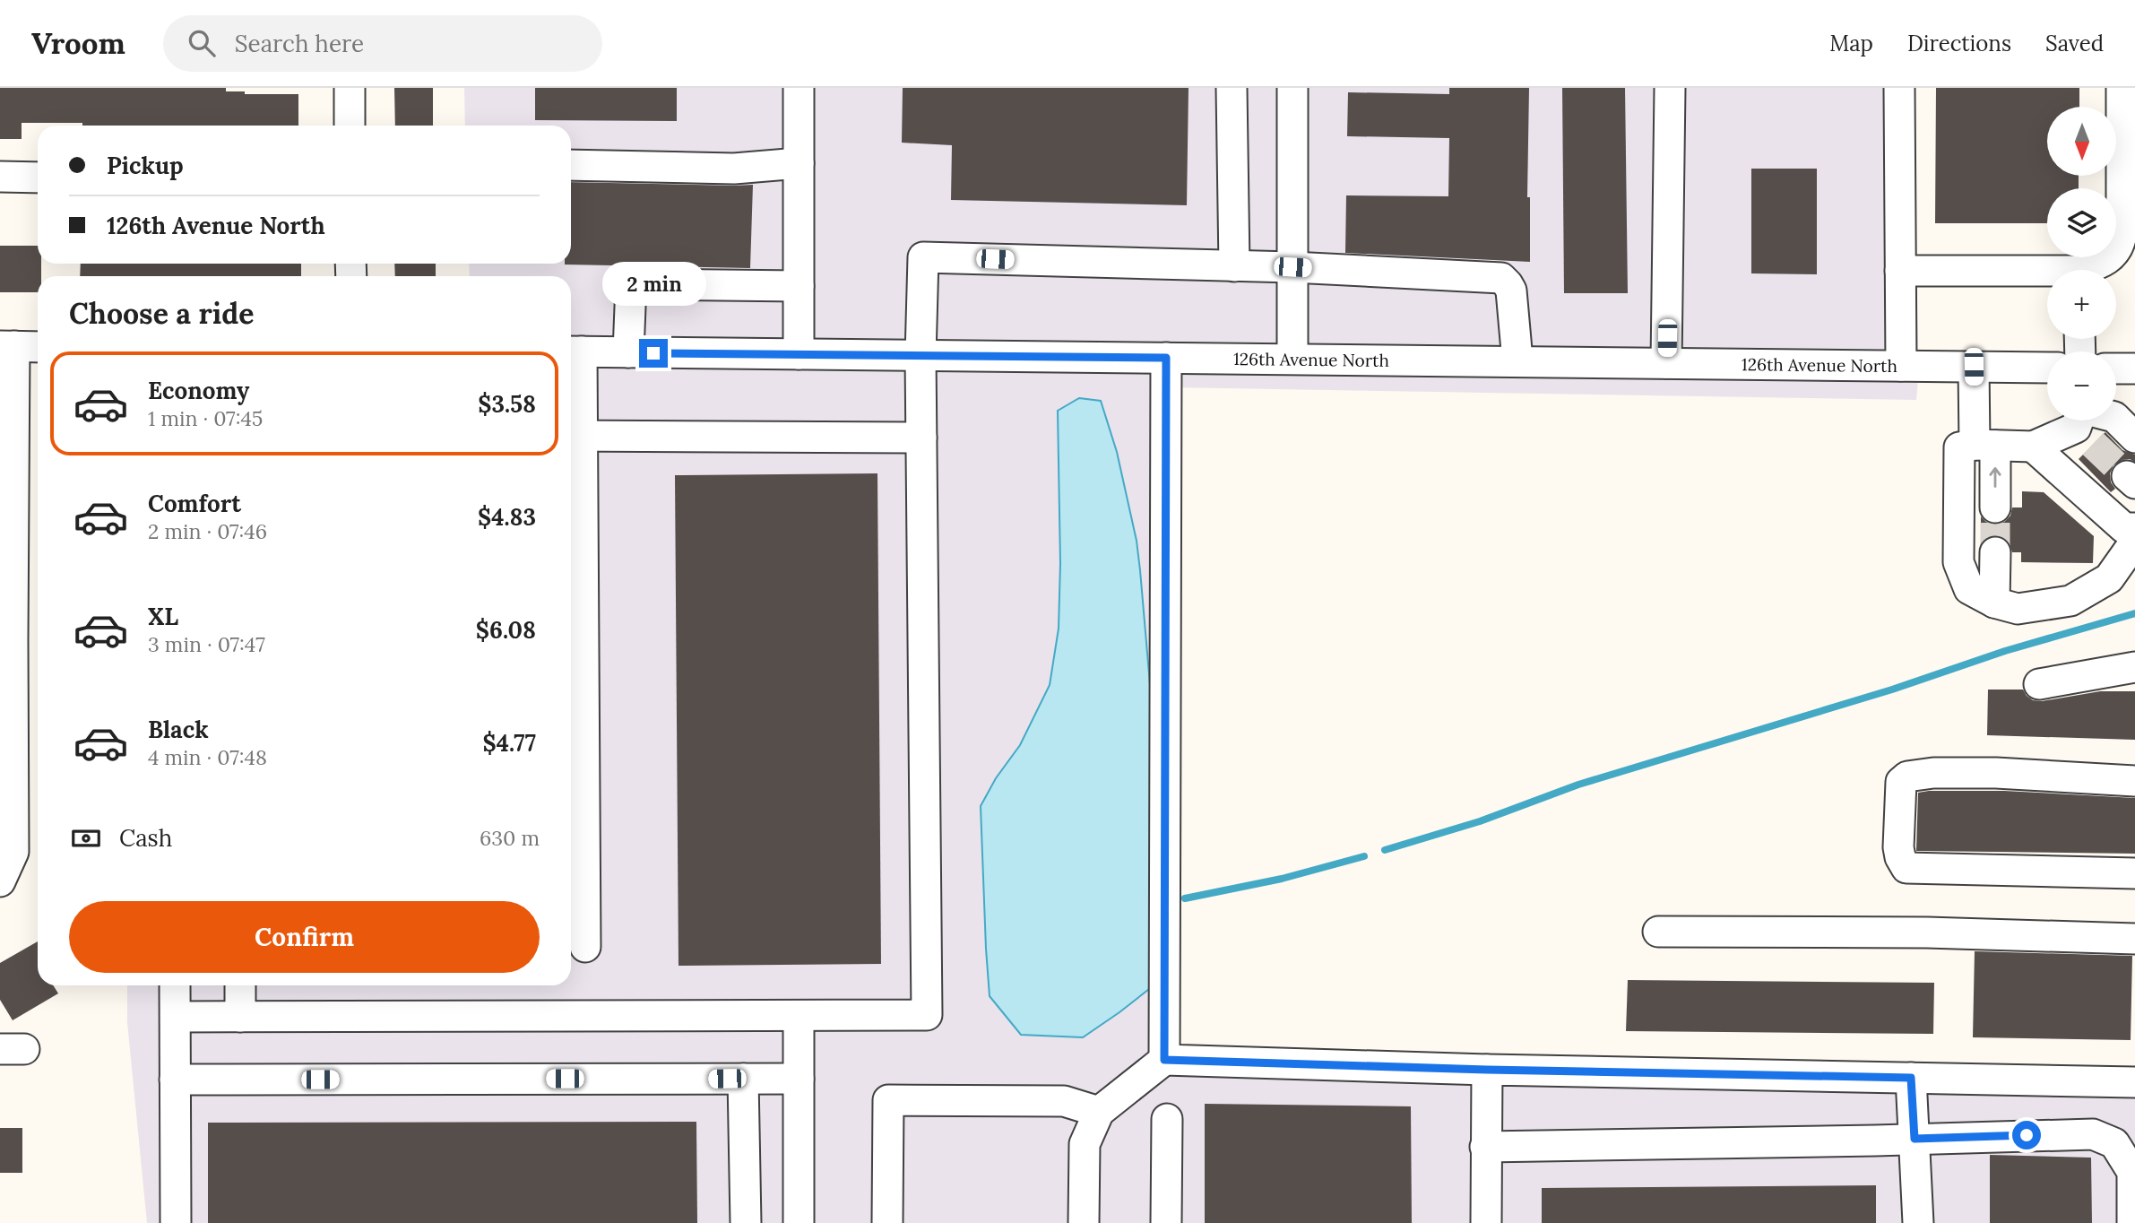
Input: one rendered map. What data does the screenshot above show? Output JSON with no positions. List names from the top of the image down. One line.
{"streets":{"street":["126th Avenue North"]},"north":"bottom","page":{"header":"Vroom","search":"Search here","nav":["Map","Directions","Saved"],"map_buttons":["+","−"],"banner":["Pickup","126th Avenue North"],"bubble":"2 min","heading":"Choose a ride","list":[{"name":"Economy","note":"1 min · 07:45","value":"$3.58"},{"name":"Comfort","note":"2 min · 07:46","value":"$4.83"},{"name":"XL","note":"3 min · 07:47","value":"$6.08"},{"name":"Black","note":"4 min · 07:48","value":"$4.77"}],"pay":["Cash","630 m"],"buttons":"Confirm"}}
